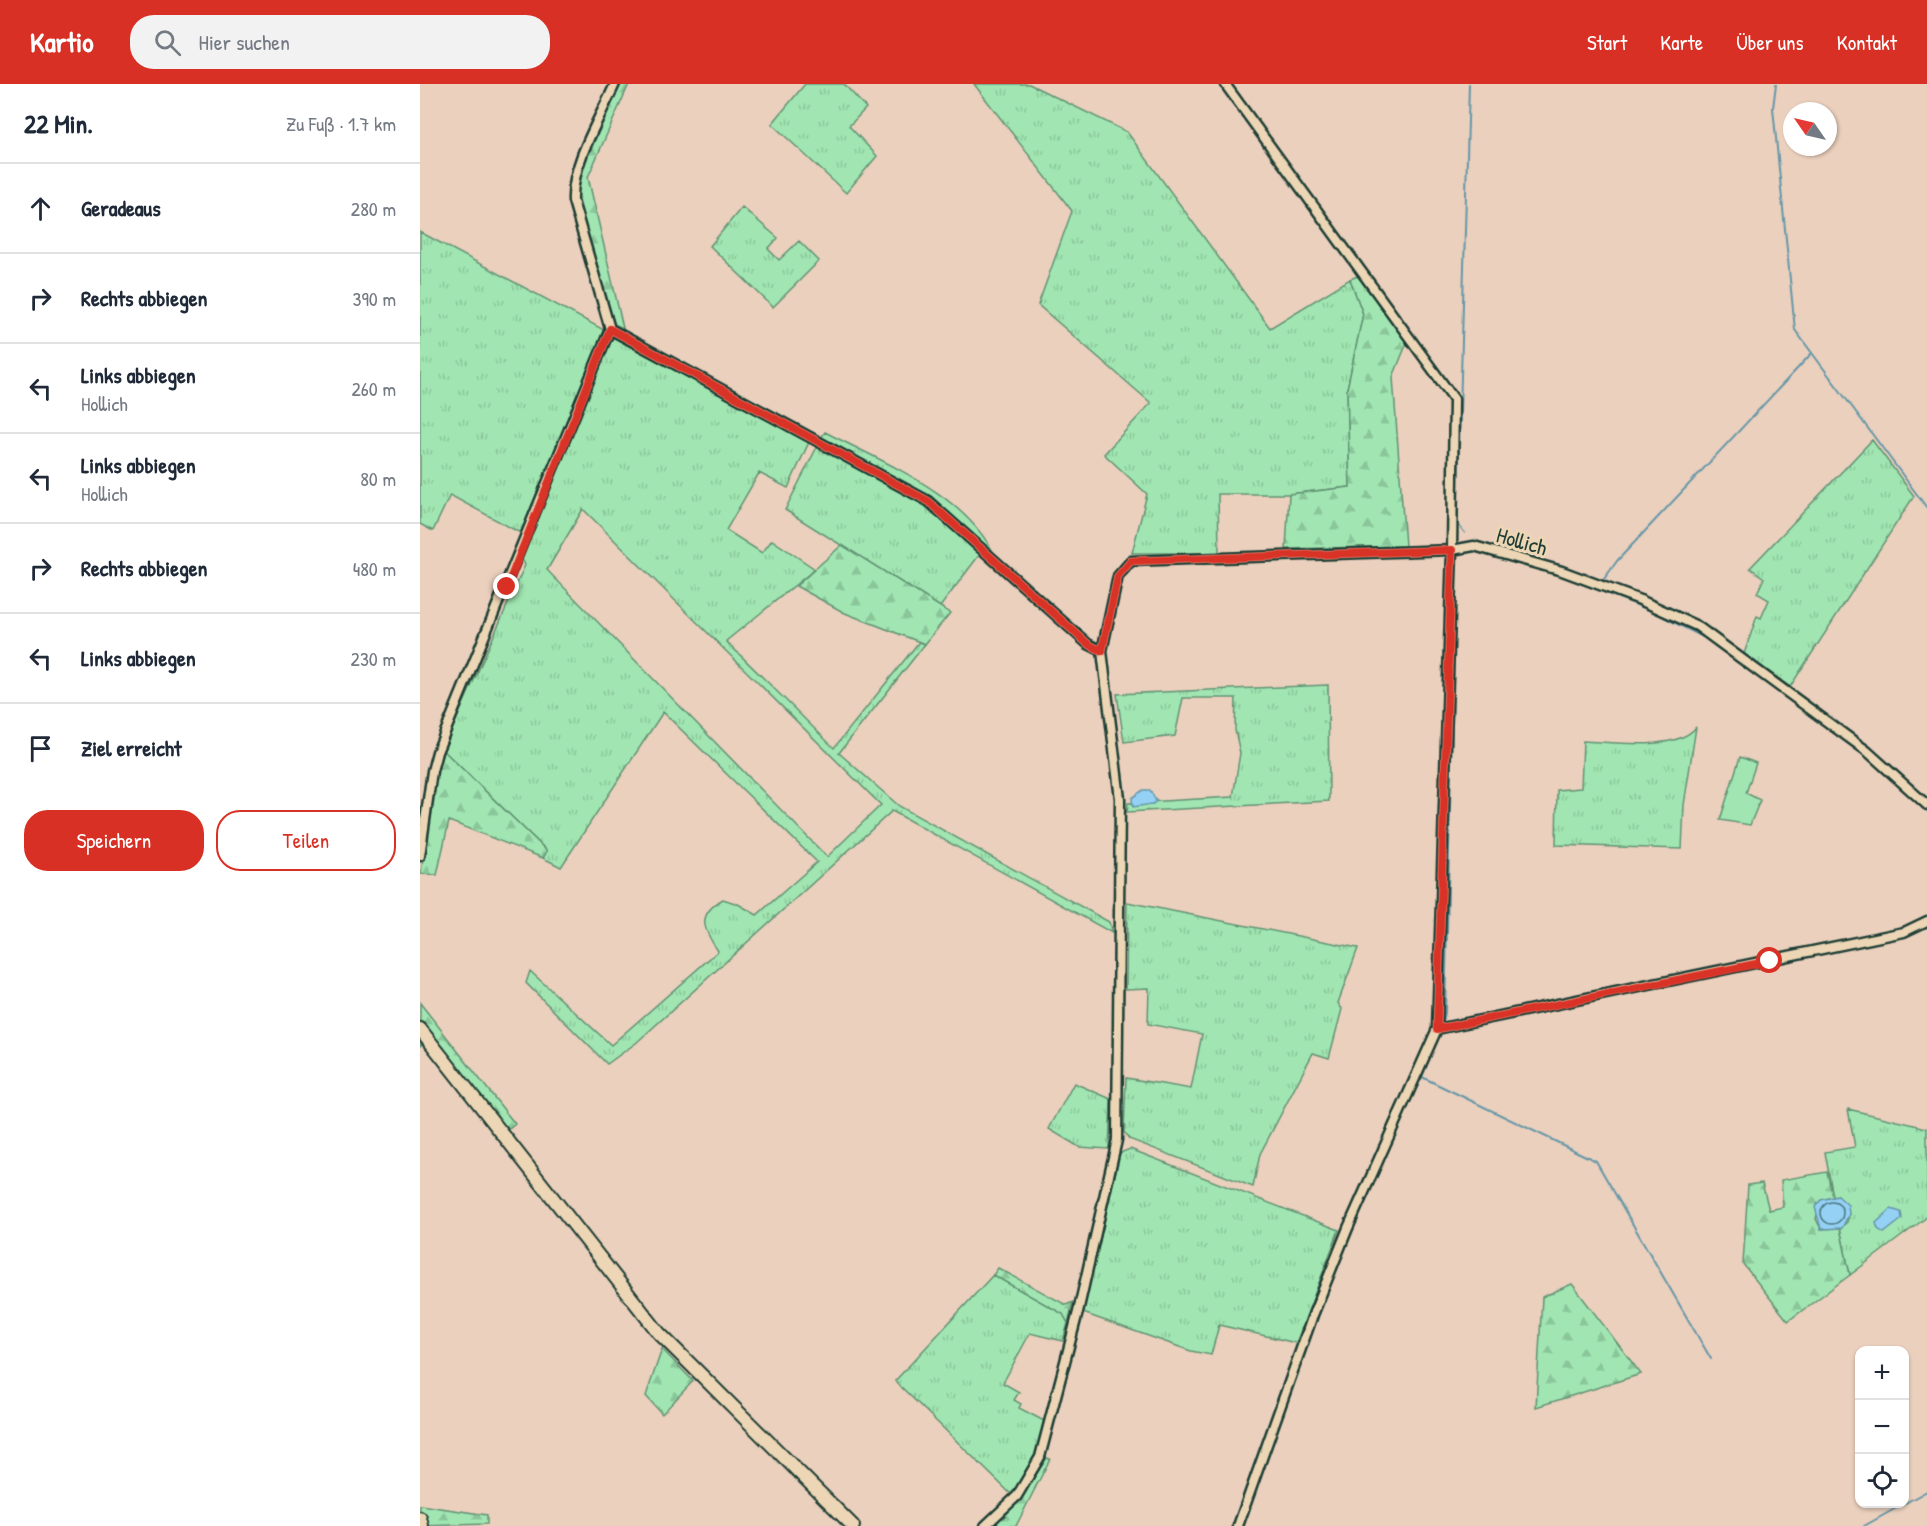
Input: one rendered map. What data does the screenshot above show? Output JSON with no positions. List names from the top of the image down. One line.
{"streets":{"street":["Hollich"]},"north":"top left","page":{"header":"Kartio","search":"Hier suchen","nav":["Start","Karte","Über uns","Kontakt"],"heading":["22 Min.","Zu Fuß · 1.7 km"],"list":[["Geradeaus","280 m"],["Rechts abbiegen","390 m"],["Links abbiegen","Hollich","260 m"],["Links abbiegen","Hollich","80 m"],["Rechts abbiegen","480 m"],["Links abbiegen","230 m"],"Ziel erreicht"],"buttons":["Speichern","Teilen"],"map_buttons":["+","−"]}}
